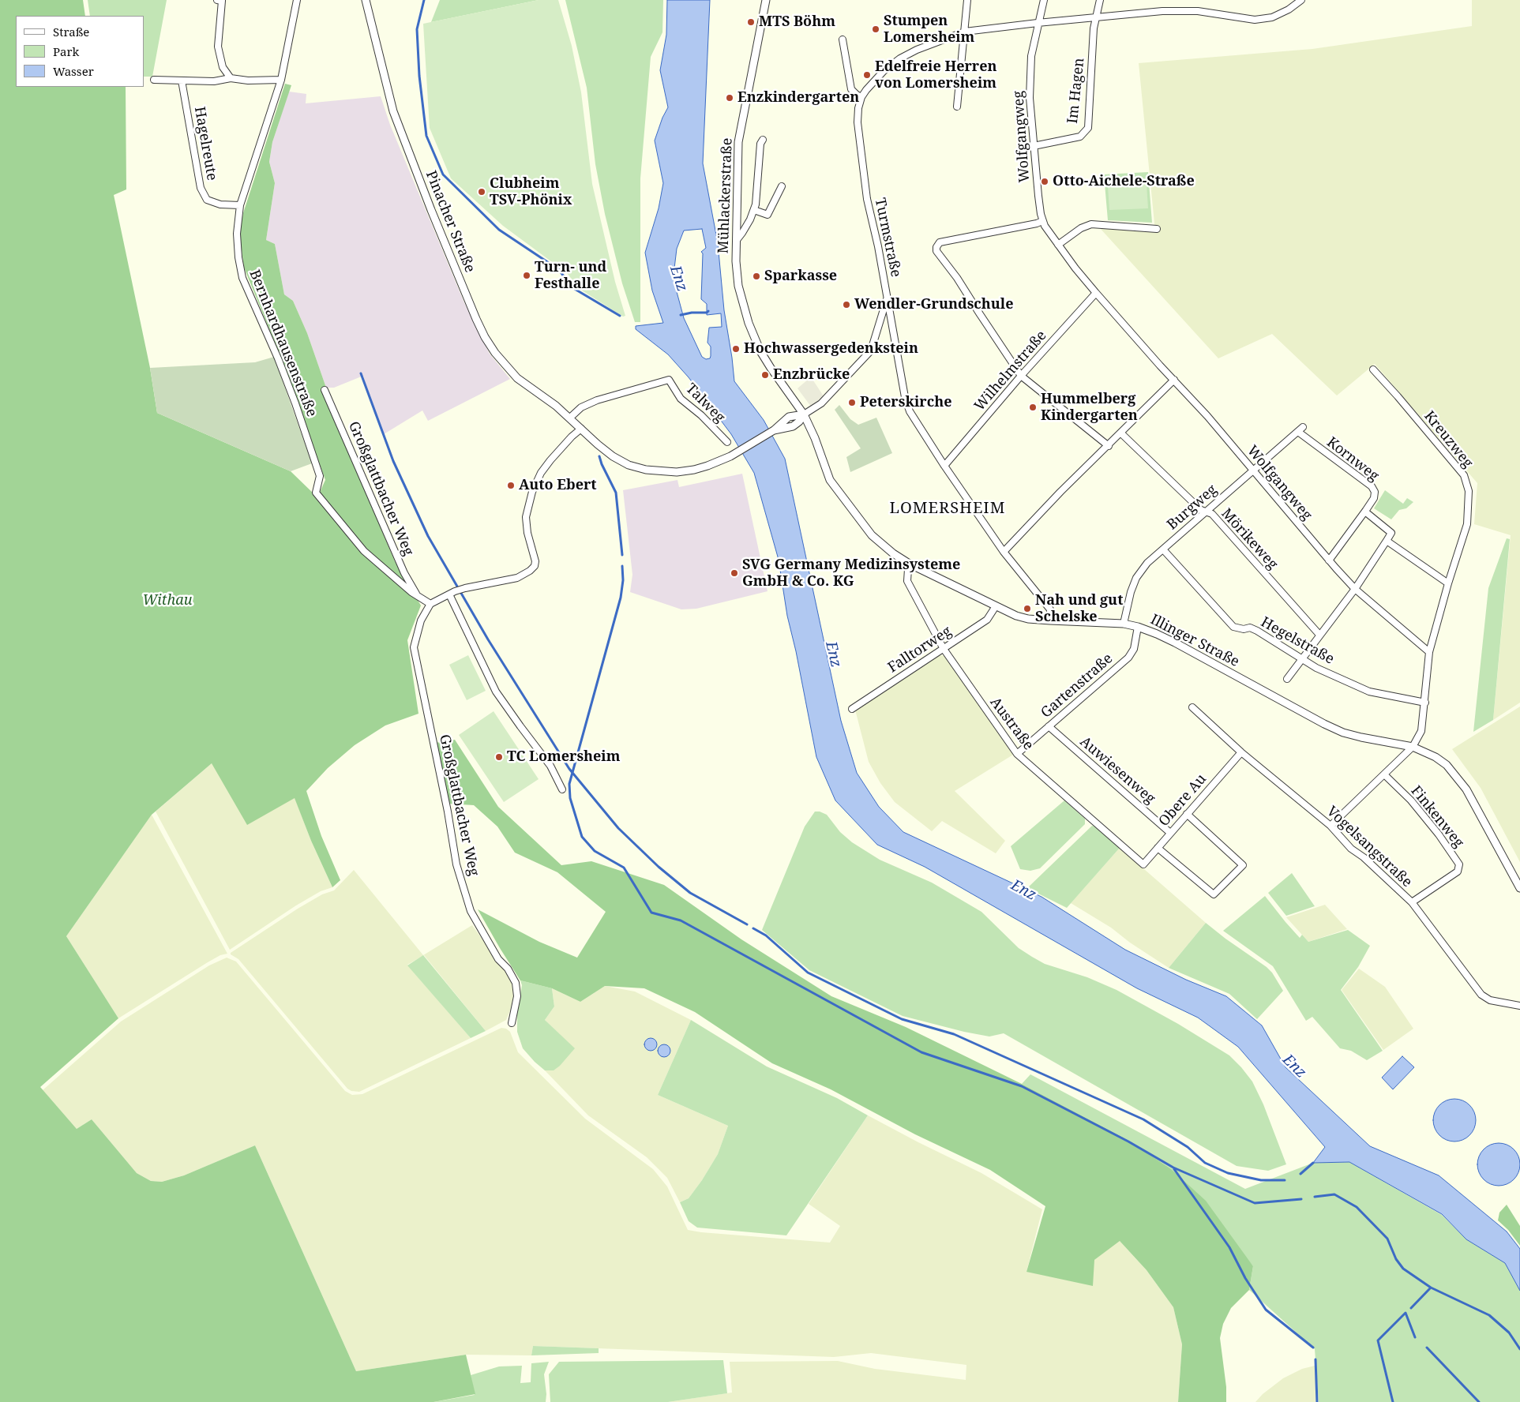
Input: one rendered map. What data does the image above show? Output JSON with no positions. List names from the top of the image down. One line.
{"streets":{"street":["Im Hagen","Wolfgangweg","Hagelreute","Mühlackerstraße","Pinacher Straße","Turmstraße","Bernhardhausenstraße","Wilhelmstraße","Talweg","Kreuzweg","Kornweg","Großglattbacher Weg","Burgweg","Mörikeweg","Illinger Straße","Hegelstraße","Falltorweg","Gartenstraße","Austraße","Auwiesenweg","Obere Au","Finkenweg","Vogelsangstraße"]},"crossings":[["Im Hagen","Wolfgangweg"],["Im Hagen","Turmstraße"],["Wolfgangweg","Turmstraße"],["Wolfgangweg","Wilhelmstraße"],["Wolfgangweg","Kreuzweg"],["Wolfgangweg","Kornweg"],["Wolfgangweg","Burgweg"],["Hagelreute","Bernhardhausenstraße"],["Mühlackerstraße","Illinger Straße"],["Pinacher Straße","Talweg"],["Pinacher Straße","Illinger Straße"],["Turmstraße","Wilhelmstraße"],["Turmstraße","Illinger Straße"],["Bernhardhausenstraße","Großglattbacher Weg"],["Kornweg","Burgweg"],["Burgweg","Mörikeweg"],["Burgweg","Illinger Straße"],["Burgweg","Hegelstraße"],["Illinger Straße","Falltorweg"],["Illinger Straße","Gartenstraße"],["Illinger Straße","Austraße"],["Falltorweg","Austraße"],["Gartenstraße","Austraße"],["Gartenstraße","Auwiesenweg"],["Austraße","Obere Au"],["Auwiesenweg","Obere Au"],["Obere Au","Vogelsangstraße"],["Finkenweg","Vogelsangstraße"]],"districts":["LOMERSHEIM"],"water":["Enz"],"parks":["Withau"],"places":["MTS Böhm","Stumpen Lomersheim","Edelfreie Herren von Lomersheim","Enzkindergarten","Otto-Aichele-Straße","Clubheim TSV-Phönix","Turn- und Festhalle","Sparkasse","Wendler-Grundschule","Hochwassergedenkstein","Enzbrücke","Peterskirche","Hummelberg Kindergarten","Auto Ebert","SVG Germany Medizinsysteme GmbH & Co. KG","Nah und gut Schelske","TC Lomersheim"],"legend":["Straße","Park","Wasser"]}
